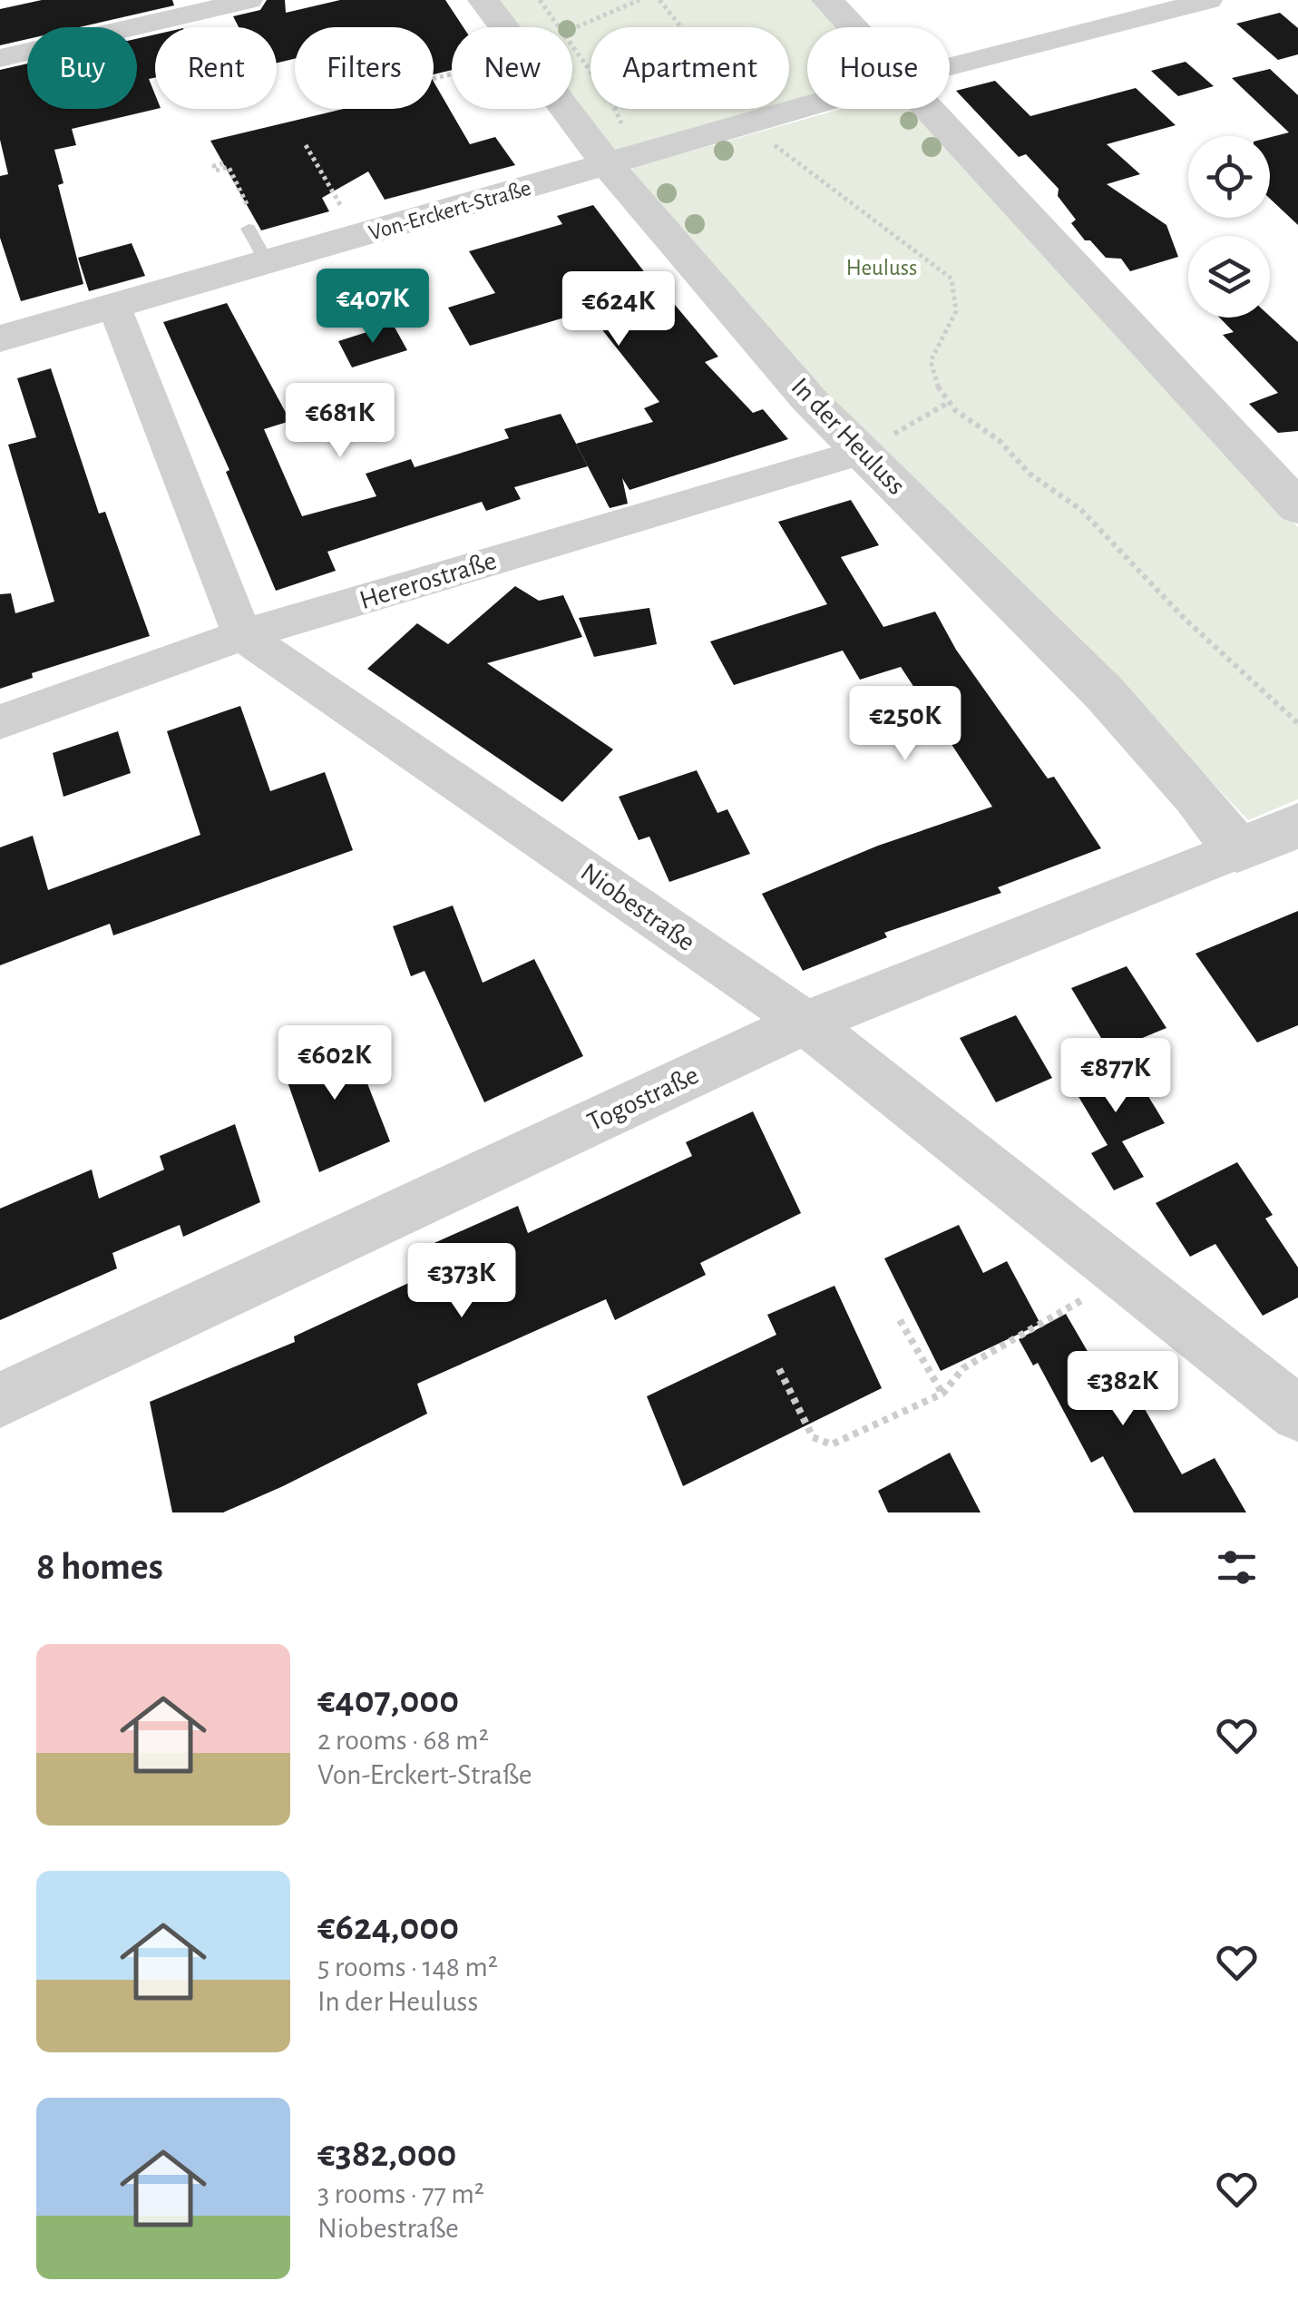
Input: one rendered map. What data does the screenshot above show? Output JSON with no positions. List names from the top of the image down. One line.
{"streets":{"street":["Von-Erckert-Straße","In der Heuluss","Hererostraße","Niobestraße","Togostraße"]},"crossings":[["Von-Erckert-Straße","In der Heuluss"],["In der Heuluss","Hererostraße"],["In der Heuluss","Togostraße"],["Hererostraße","Niobestraße"],["Niobestraße","Togostraße"]],"parks":["Heuluss"],"page":{"chip":["Buy","Rent","Filters","New","Apartment","House"],"price":["€407K","€624K","€681K","€250K","€602K","€877K","€373K","€382K"],"heading":"8 homes","list":[{"name":"€407,000","note":"2 rooms · 68 m² · Von-Erckert-Straße"},{"name":"€624,000","note":"5 rooms · 148 m² · In der Heuluss"},{"name":"€382,000","note":"3 rooms · 77 m² · Niobestraße"}]}}
